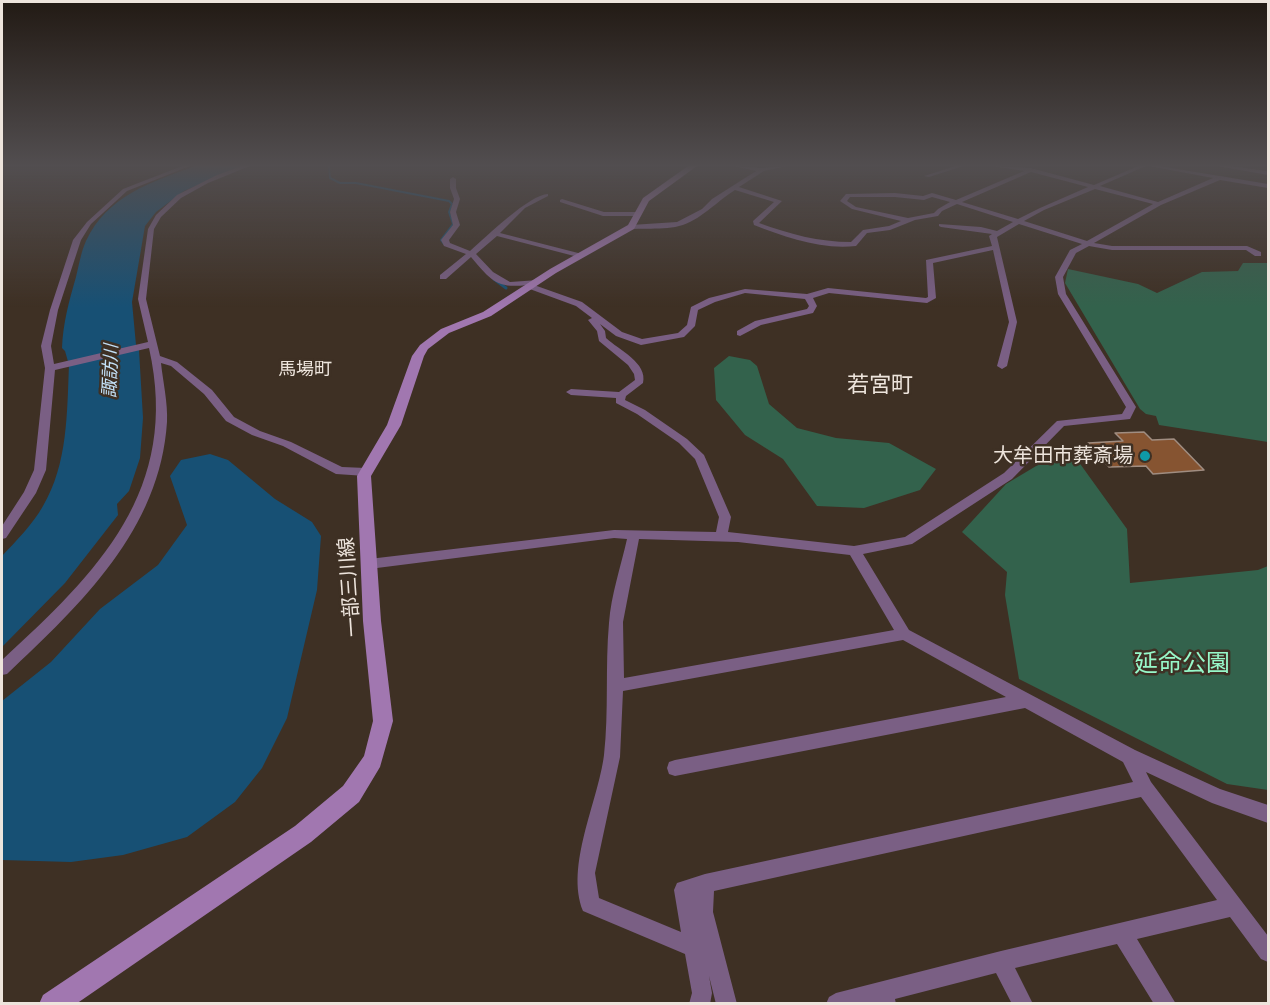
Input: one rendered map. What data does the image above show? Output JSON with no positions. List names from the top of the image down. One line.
{"streets":{"main road":["一部三川線"]},"districts":["馬場町","若宮町"],"water":["諏訪川"],"parks":["延命公園"],"places":["大牟田市葬斎場"]}
